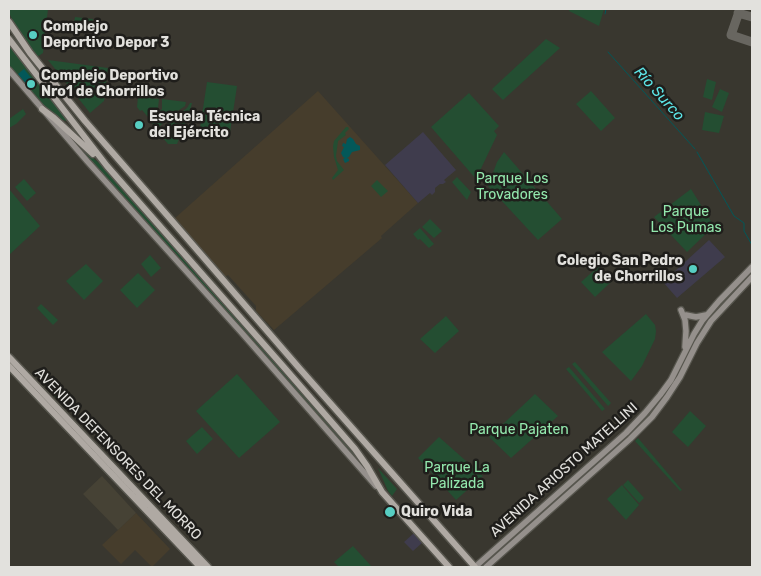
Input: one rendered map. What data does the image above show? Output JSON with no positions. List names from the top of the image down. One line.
{"streets":{"main road":["AVENIDA DEFENSORES DEL MORRO","AVENIDA ARIOSTO MATELLINI"]},"water":["Río Surco"],"parks":["Parque Los Trovadores","Parque Los Pumas","Parque Pajaten","Parque La Palizada"],"places":["Complejo Deportivo Depor 3","Complejo Deportivo Nro1 de Chorrillos","Escuela Técnica del Ejército","Colegio San Pedro de Chorrillos","Quiro Vida"]}
